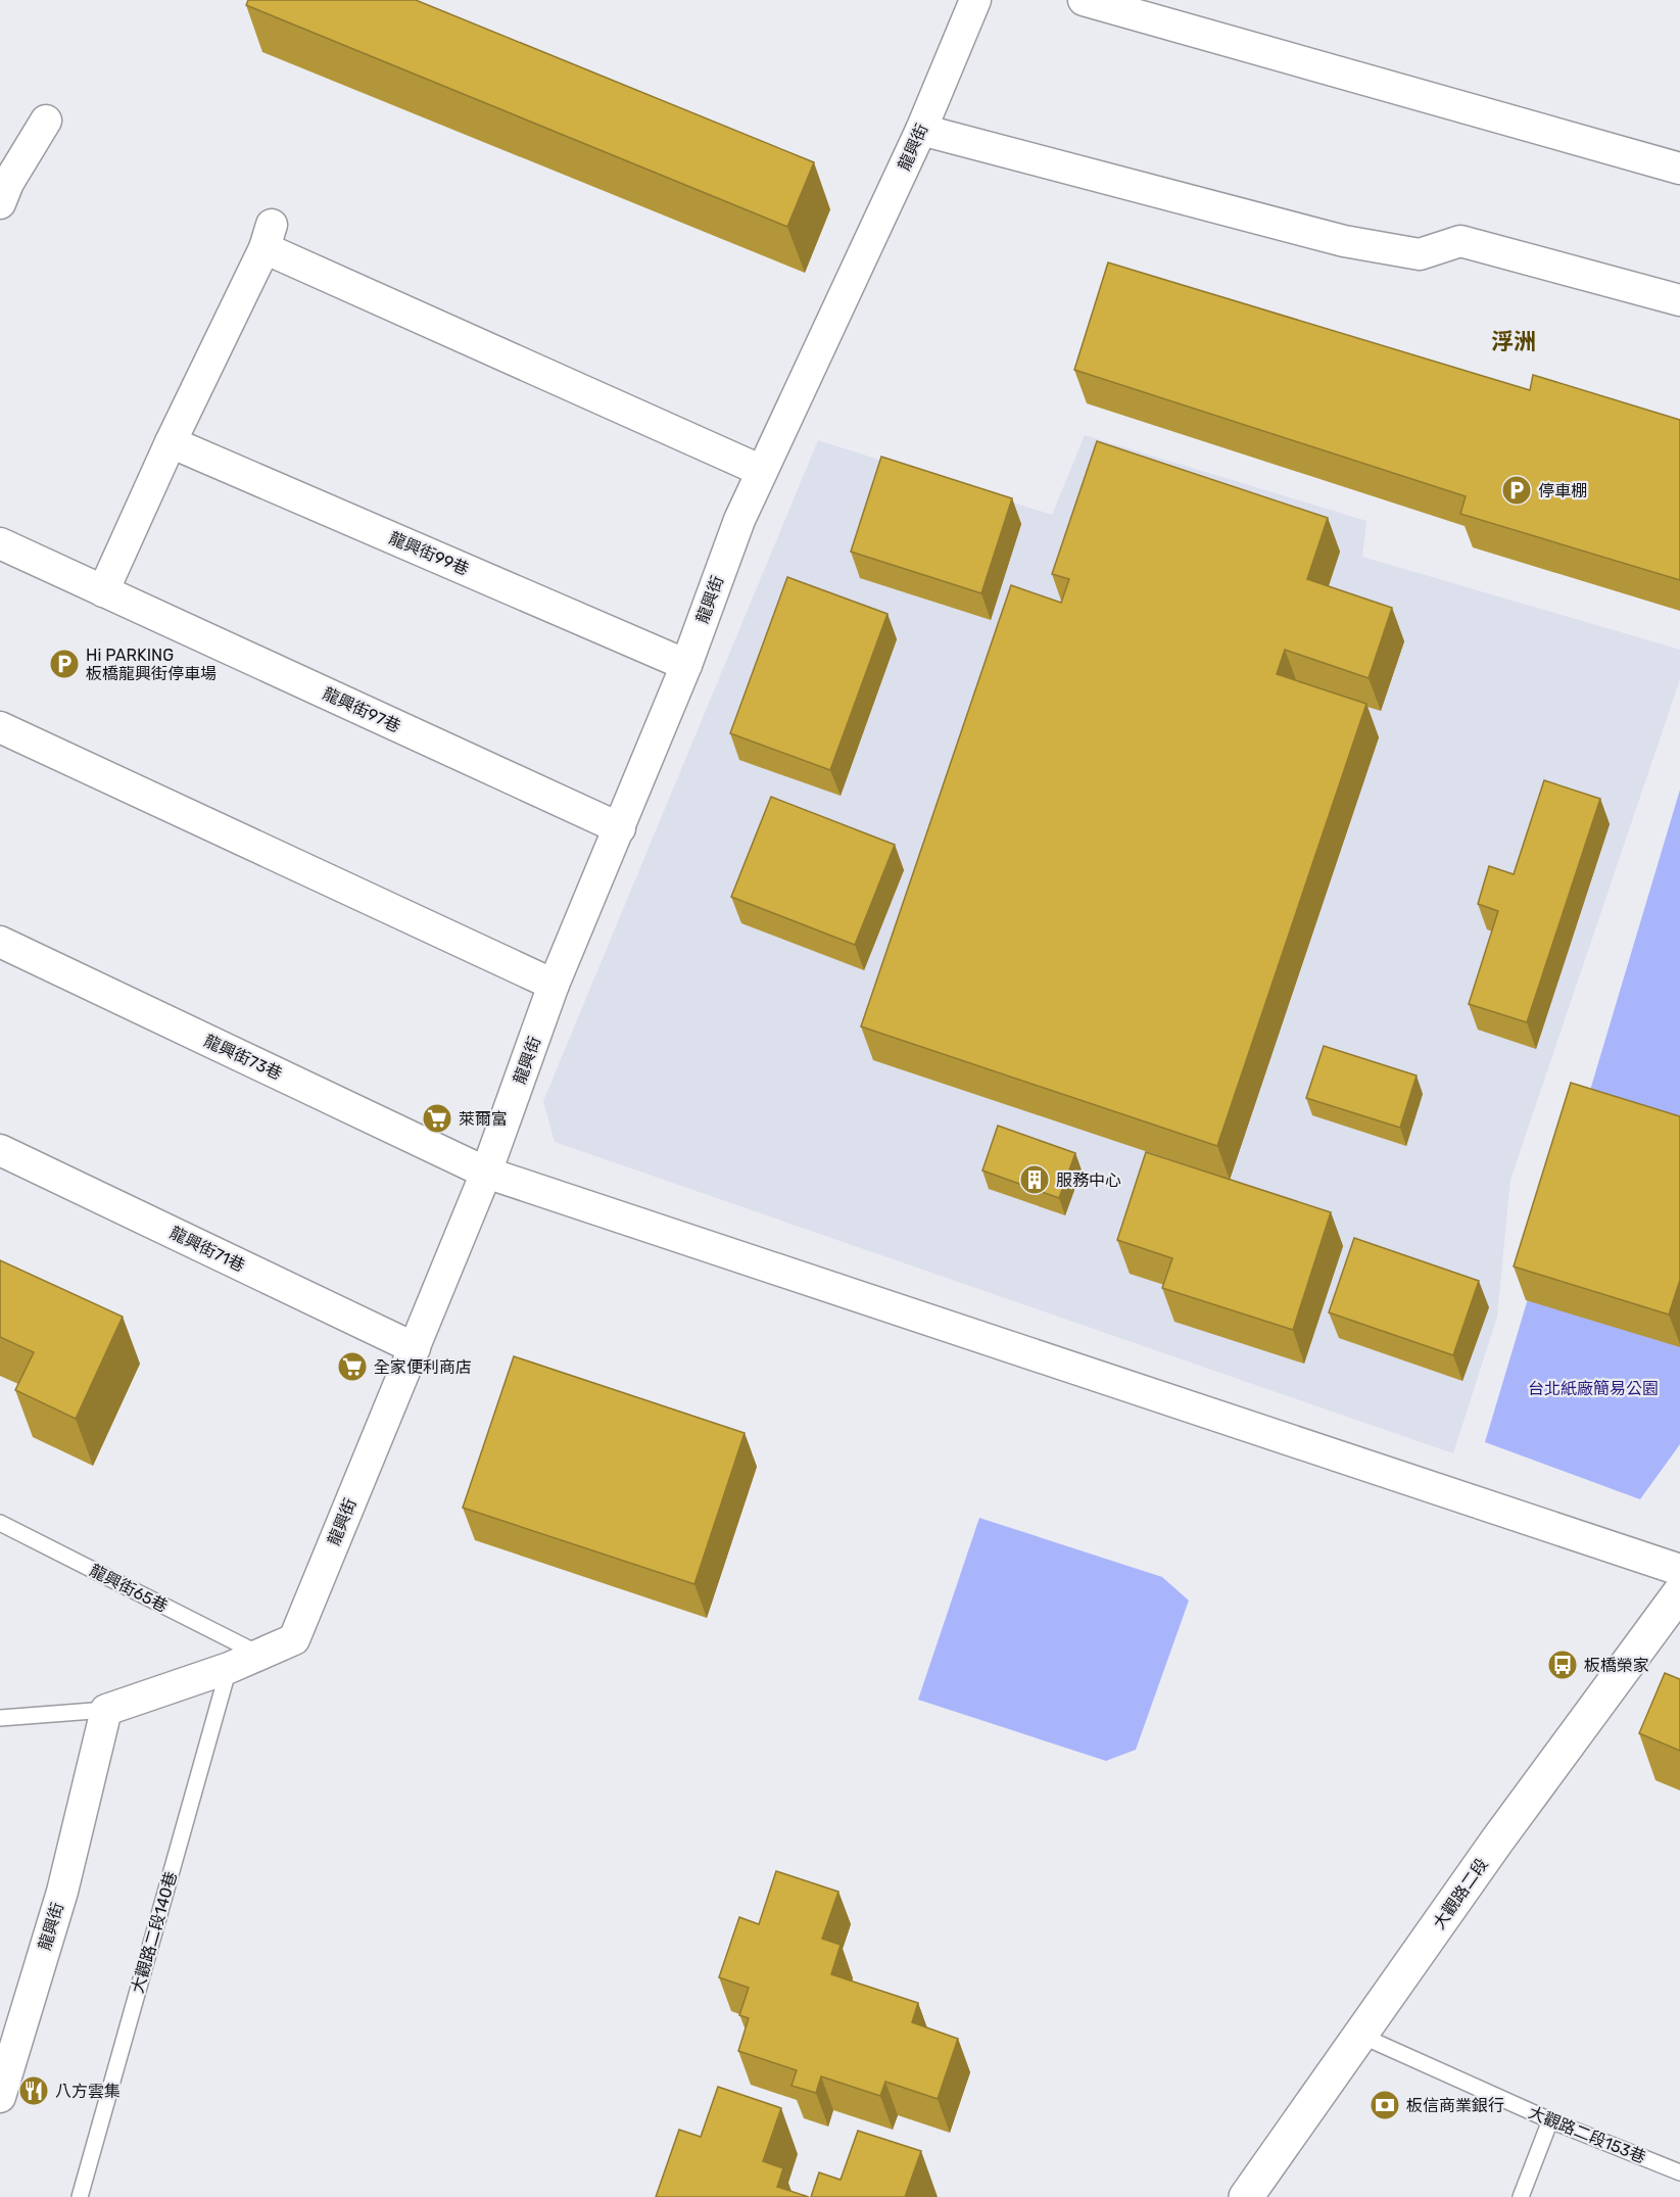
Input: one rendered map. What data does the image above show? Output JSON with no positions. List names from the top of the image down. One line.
{"streets":{"main road":["大觀路二段"],"street":["龍興街","龍興街99巷","龍興街97巷","龍興街73巷","龍興街71巷"],"lane":["龍興街65巷","大觀路二段140巷","大觀路二段153巷"]},"crossings":[["龍興街","龍興街99巷"],["龍興街","龍興街97巷"],["龍興街","龍興街73巷"],["龍興街","龍興街71巷"],["龍興街","龍興街65巷"],["龍興街","大觀路二段140巷"],["大觀路二段","大觀路二段153巷"]],"districts":["浮洲"],"parks":["台北紙廠簡易公園"],"places":{"parking":["停車棚","Hi PARKING 板橋龍興街停車場"],"supermarket":["萊爾富","全家便利商店"],"building":["服務中心"],"bus stop":["板橋榮家"],"restaurant":["八方雲集"],"bank":["板信商業銀行"]}}
